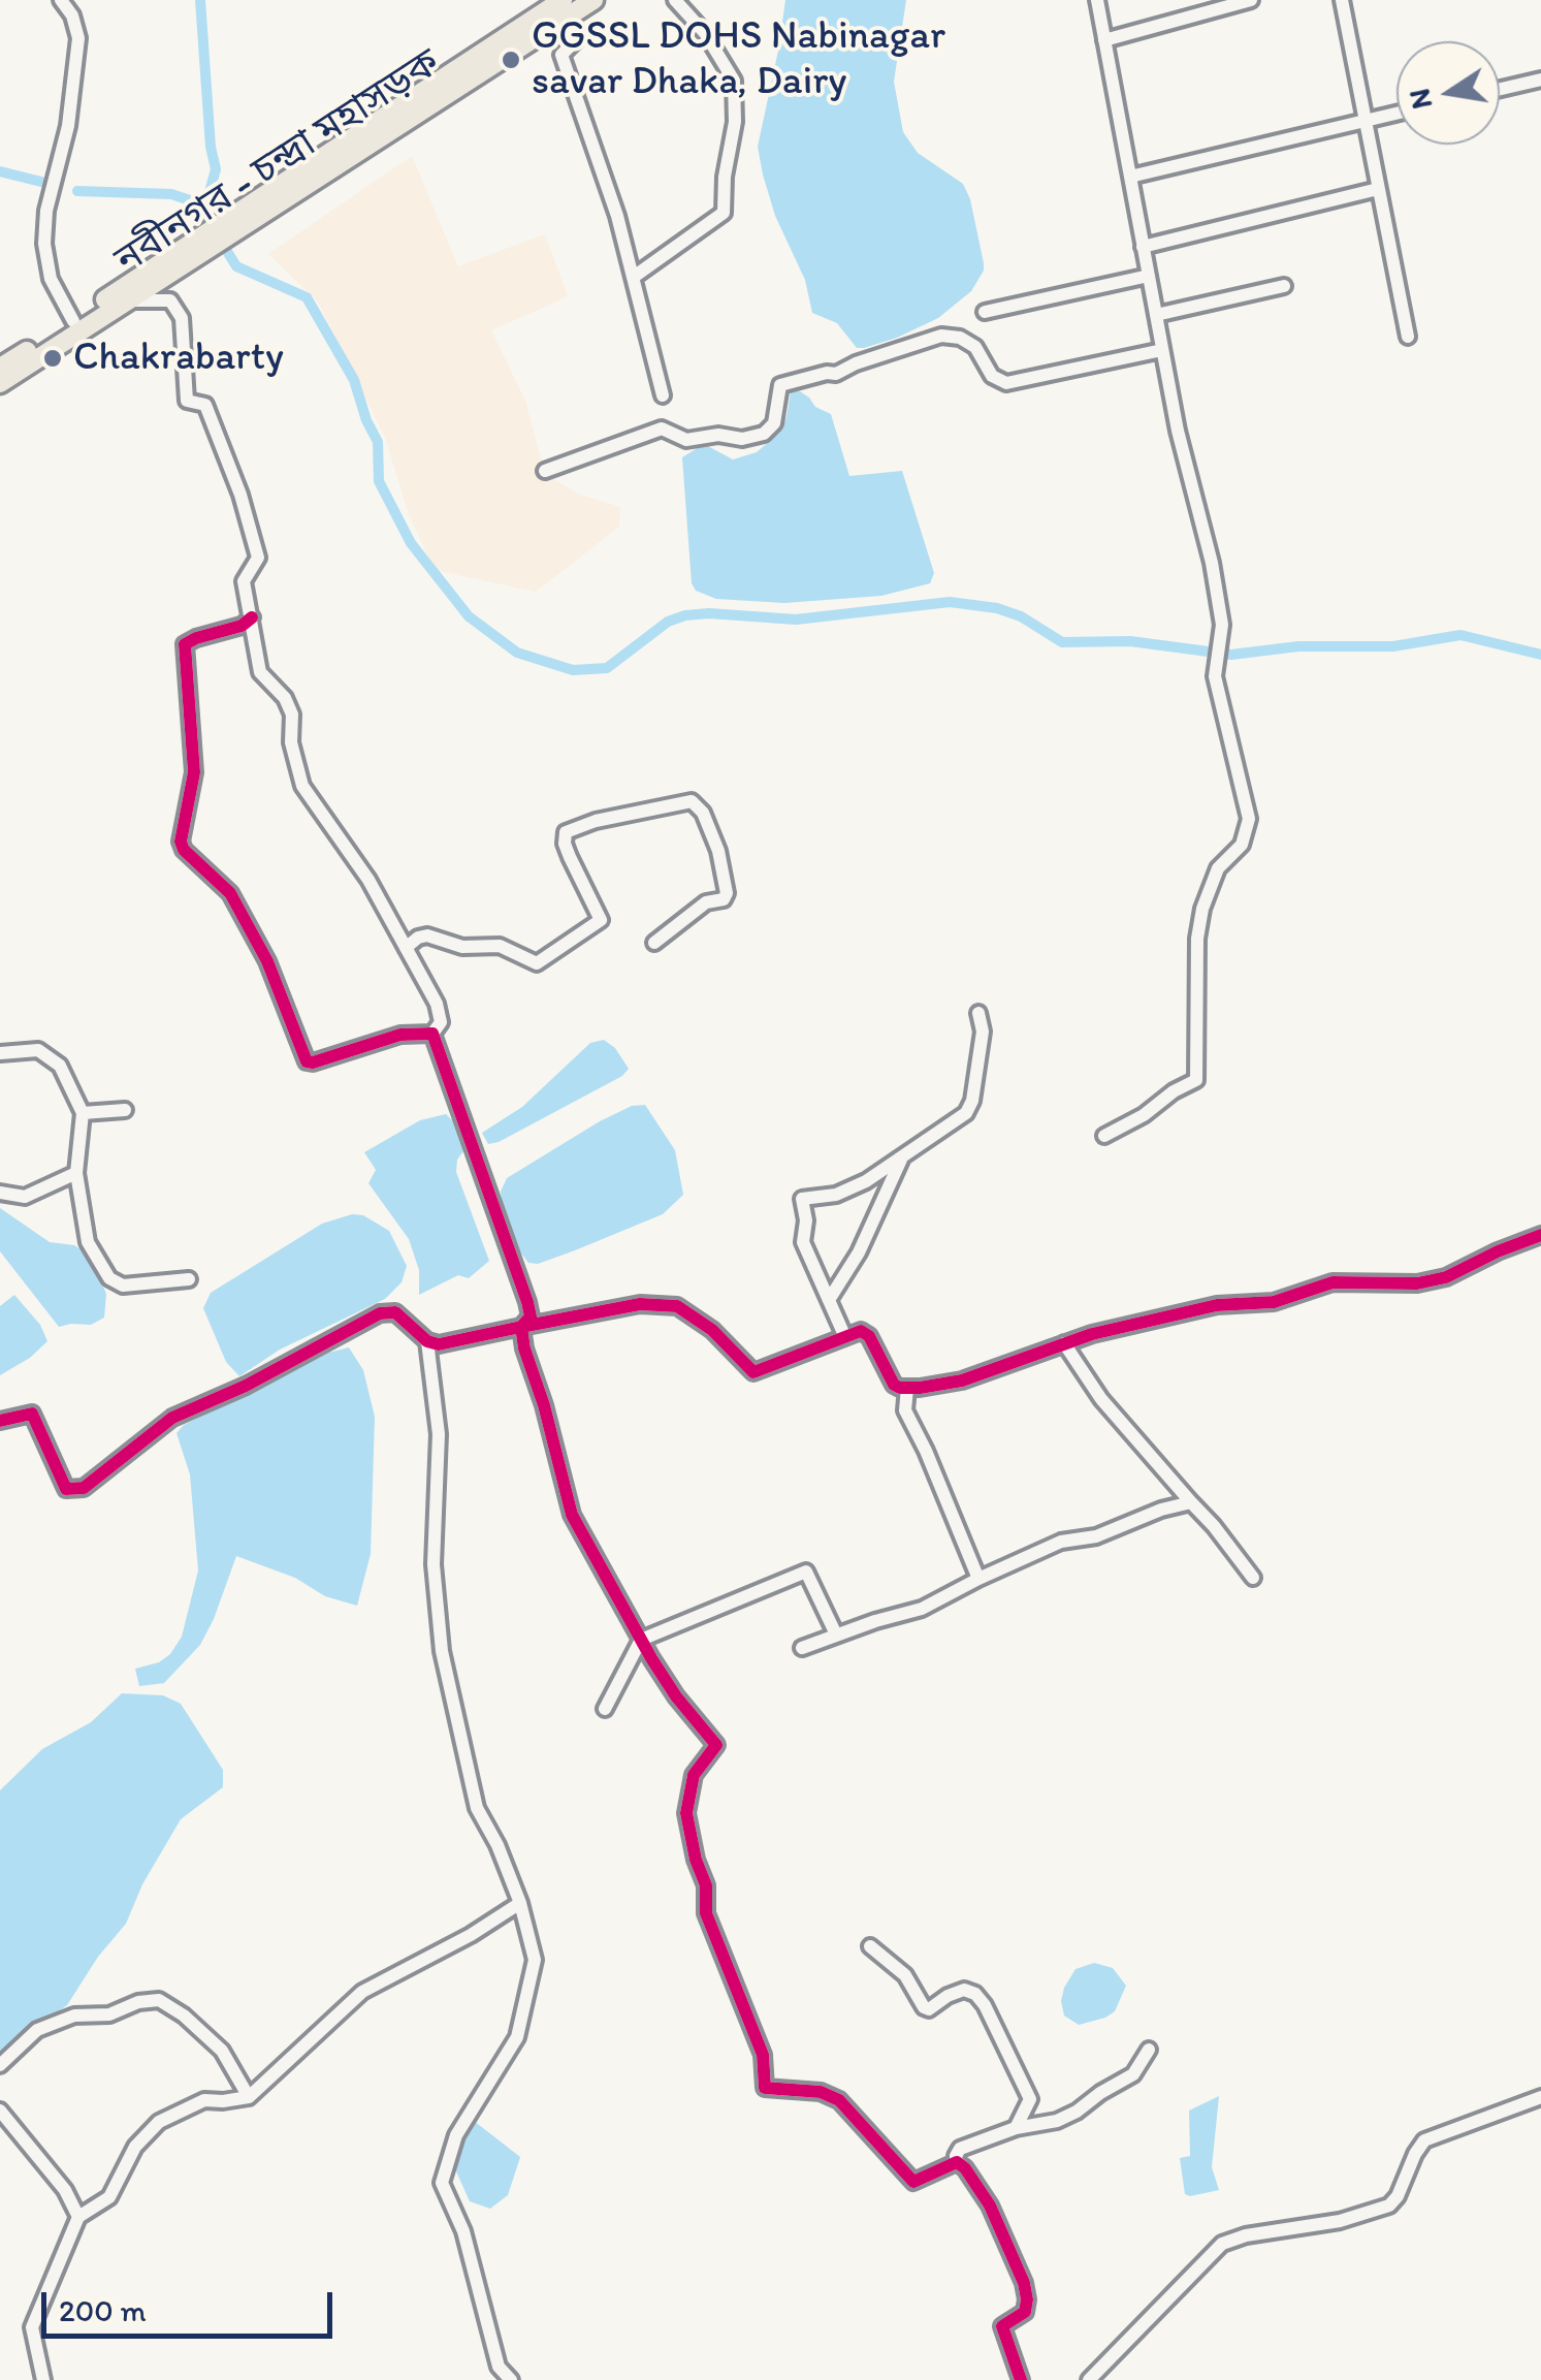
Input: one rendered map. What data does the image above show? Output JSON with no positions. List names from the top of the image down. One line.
{"streets":{"highway":["নবীনগর - চন্দ্রা মহাসড়ক"]},"places":["GGSSL DOHS Nabinagar savar Dhaka, Dairy","Chakrabarty"],"scale_bar":"200 m","north":"left"}
